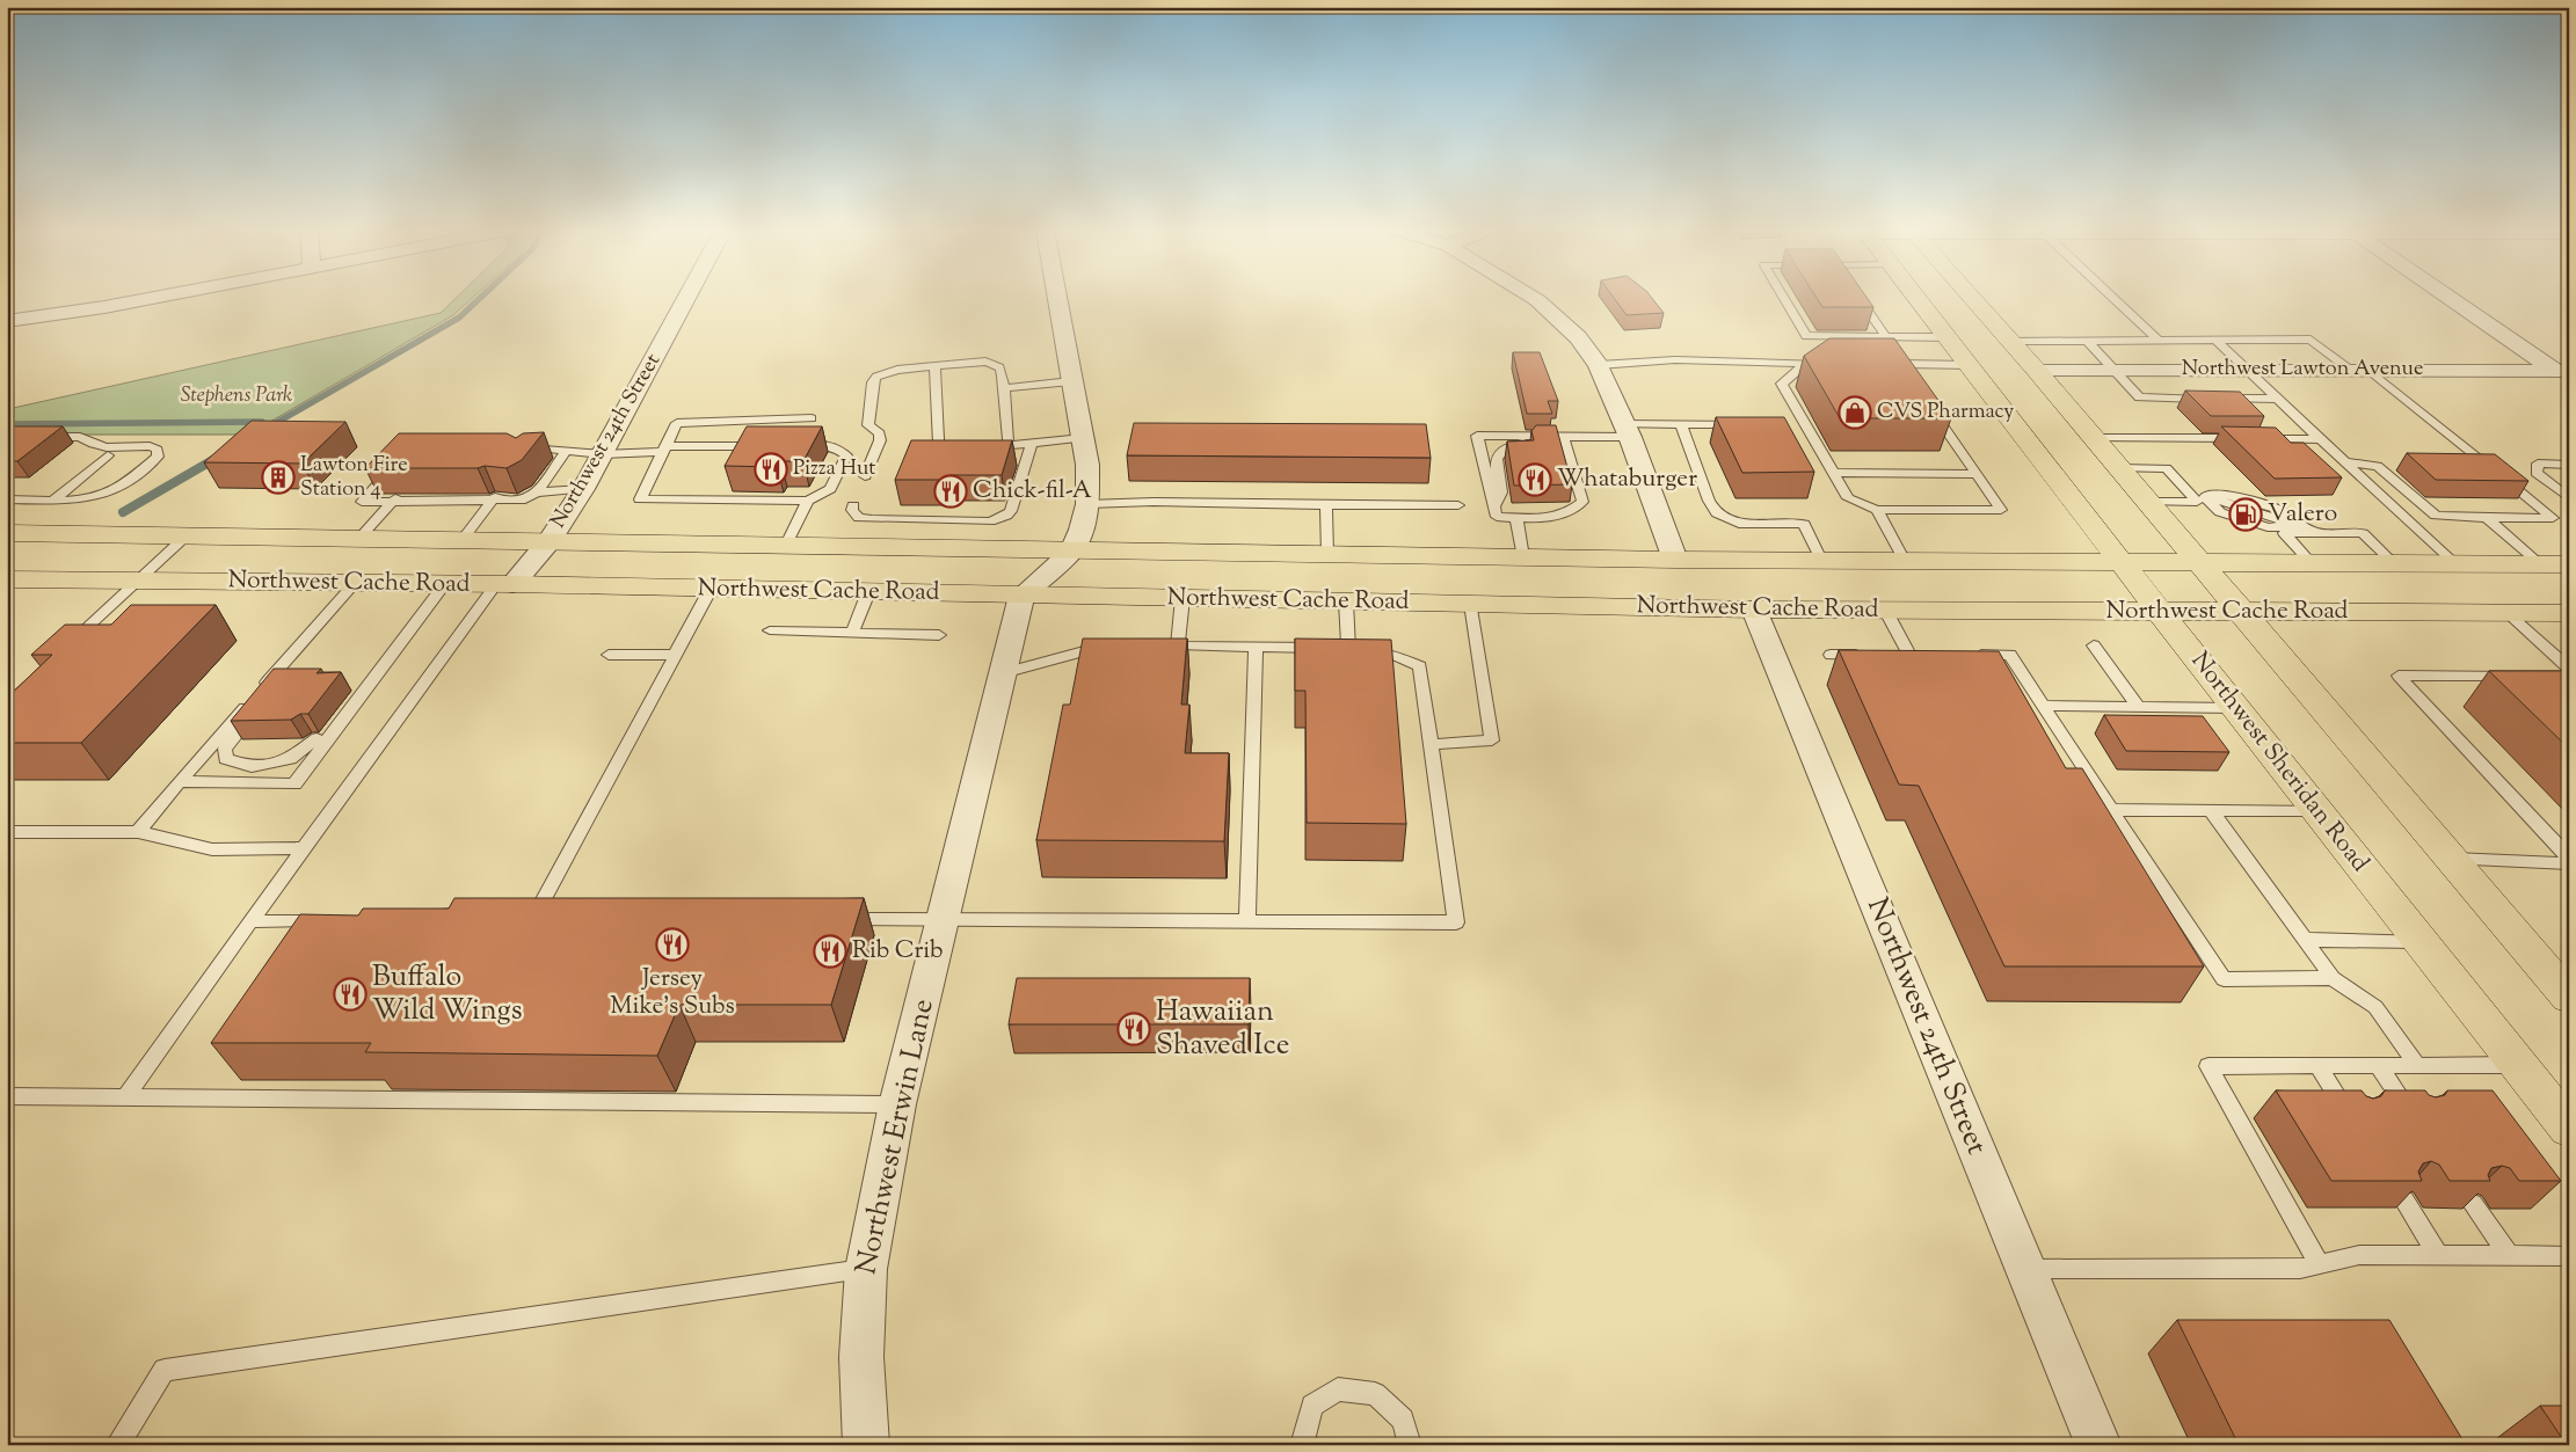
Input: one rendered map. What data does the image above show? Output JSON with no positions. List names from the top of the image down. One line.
{"streets":{"main road":["Northwest Cache Road","Northwest Sheridan Road"],"street":["Northwest Lawton Avenue","Northwest 24th Street","Northwest Erwin Lane"]},"crossings":[["Northwest 24th Street","Northwest Cache Road"],["Northwest Cache Road","Northwest Sheridan Road"],["Northwest Cache Road","Northwest Erwin Lane"]],"parks":["Stephens Park"],"places":{"shop":["CVS Pharmacy"],"restaurant":["Pizza Hut","Whataburger","Chick-fil-A","Jersey Mike's Subs","Rib Crib","Buffalo Wild Wings","Hawaiian Shaved Ice"],"building":["Lawton Fire Station 4"],"fuel station":["Valero"]}}
